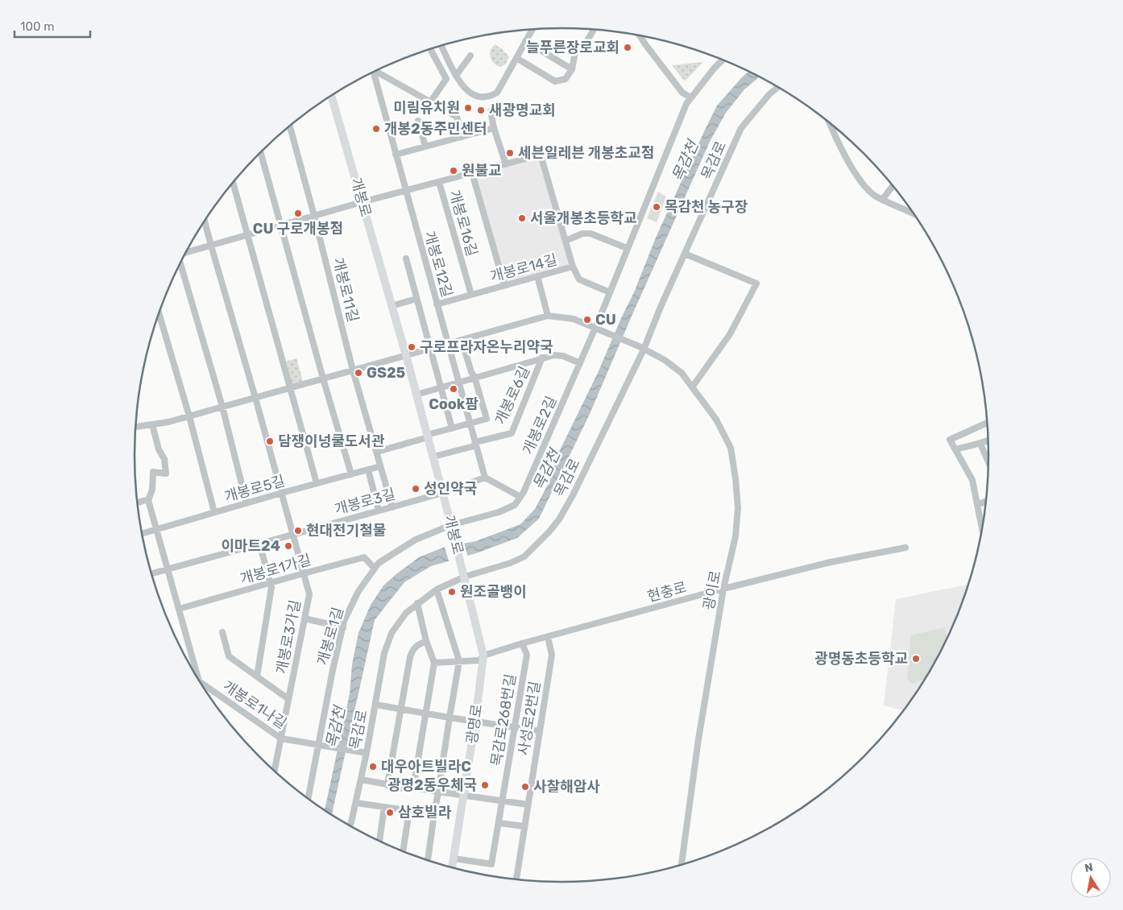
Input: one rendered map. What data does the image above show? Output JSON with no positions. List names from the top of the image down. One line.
{"streets":{"main road":["개봉로","광명로"],"street":["목감로","개봉로16길","개봉로12길","개봉로14길","개봉로11길","개봉로6길","개봉로2길","개봉로5길","개봉로3길","개봉로1가길","광이로","현충로","개봉로1길","개봉로3가길","개봉로1나길","사성로2번길","목감로268번길"]},"crossings":[["목감로","개봉로"],["목감로","광이로"],["목감로","개봉로1나길"],["목감로","광명로"],["개봉로","개봉로16길"],["개봉로","개봉로6길"],["개봉로","개봉로2길"],["개봉로","개봉로3길"],["개봉로","개봉로1길"],["개봉로","광명로"],["개봉로16길","개봉로12길"],["개봉로16길","개봉로14길"],["개봉로16길","개봉로11길"],["개봉로12길","개봉로14길"],["개봉로11길","개봉로5길"],["개봉로11길","개봉로3길"],["개봉로2길","광이로"],["개봉로2길","개봉로1길"],["개봉로3길","개봉로3가길"],["개봉로3길","개봉로1나길"],["개봉로1가길","개봉로1길"],["개봉로1가길","개봉로3가길"],["개봉로1가길","개봉로1나길"],["광이로","현충로"],["현충로","사성로2번길"],["현충로","목감로268번길"],["현충로","광명로"],["개봉로1길","개봉로1나길"],["개봉로3가길","개봉로1나길"],["목감로268번길","광명로"]],"water":["목감천"],"places":["늘푸른장로교회","미림유치원","새광명교회","개봉2동주민센터","세븐일레븐 개봉초교점","원불교","목감천 농구장","CU 구로개봉점","서울개봉초등학교","CU","구로프라자온누리약국","GS25","Cook팜","담쟁이넝쿨도서관","성인약국","현대전기철물","이마트24","원조골뱅이","광명동초등학교","대우아트빌라C","광명2동우체국","사찰해암사","삼호빌라"],"scale_bar":"100 m","north":"top"}
